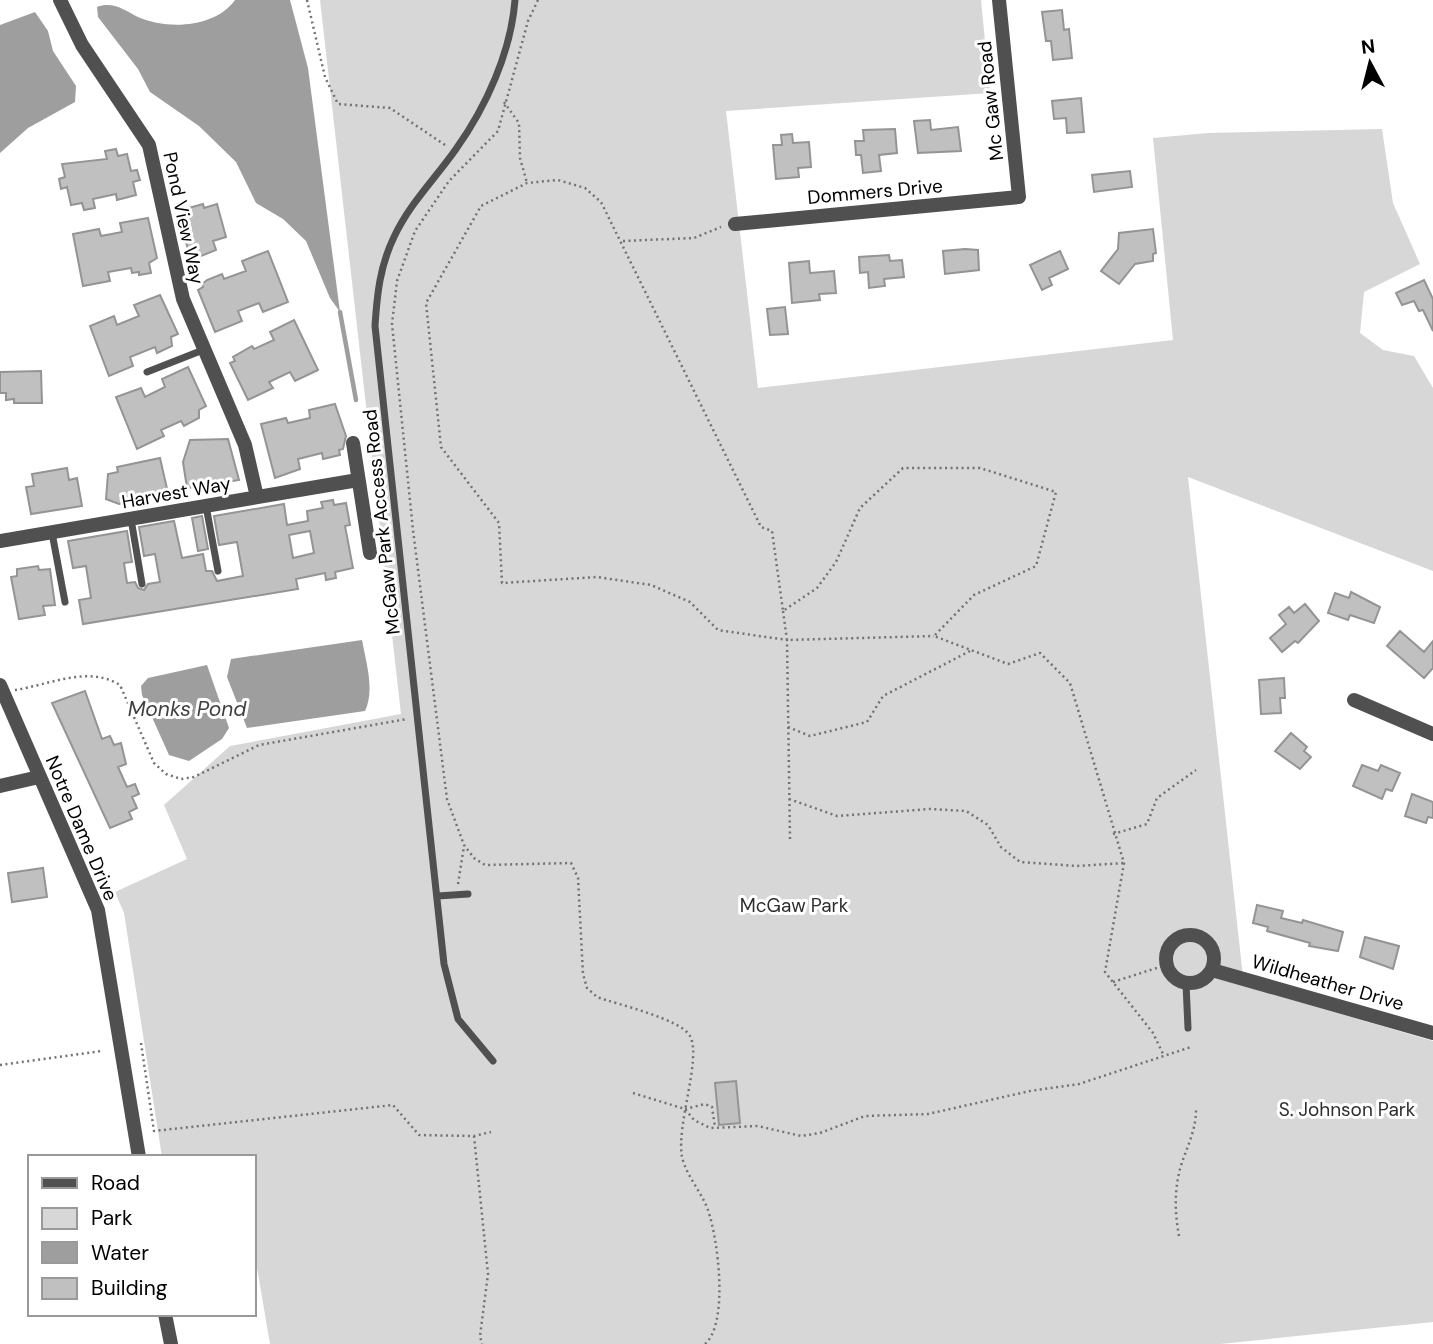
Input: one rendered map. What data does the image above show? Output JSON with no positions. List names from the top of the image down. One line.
{"streets":{"street":["Mc Gaw Road","Dommers Drive","Pond View Way","Harvest Way","Notre Dame Drive","Wildheather Drive"],"lane":["McGaw Park Access Road"]},"crossings":[["Mc Gaw Road","Dommers Drive"],["Pond View Way","Harvest Way"]],"water":["Monks Pond"],"parks":["McGaw Park","S. Johnson Park"],"legend":["Road","Park","Water","Building"],"north":"top"}
